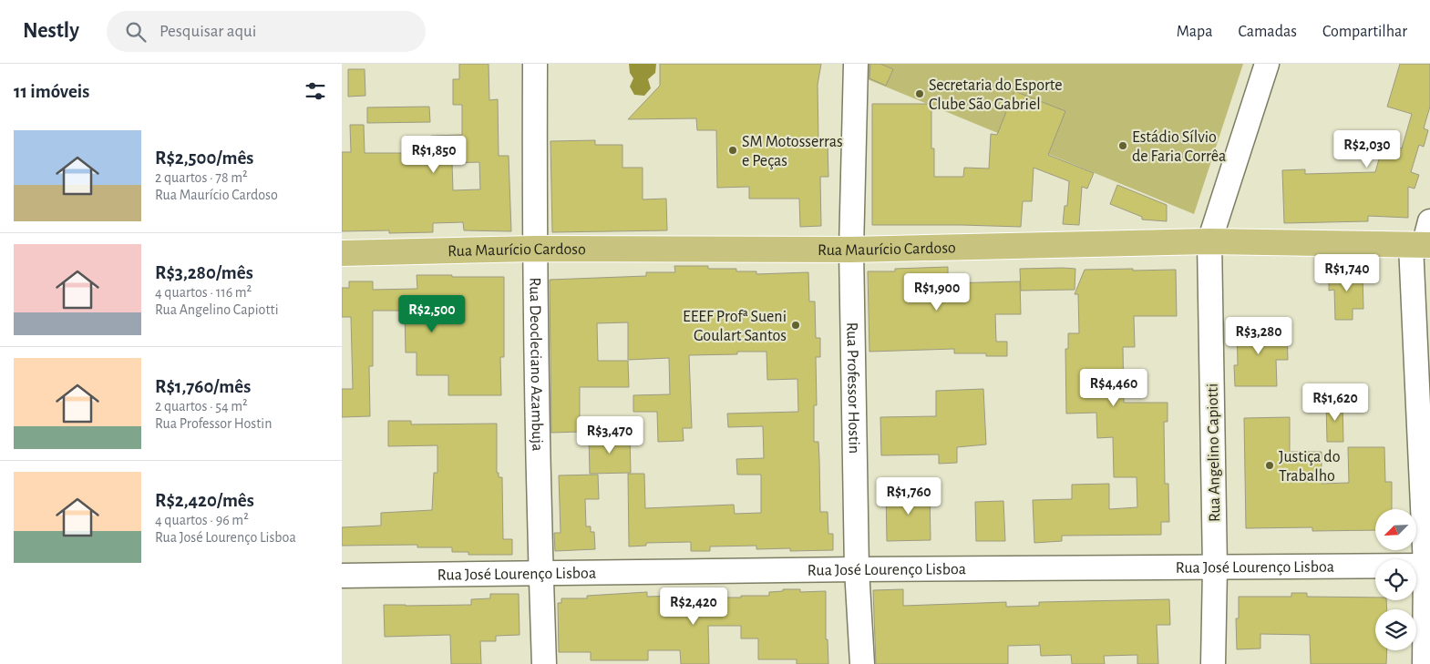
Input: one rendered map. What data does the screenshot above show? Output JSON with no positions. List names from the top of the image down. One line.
{"streets":{"main road":["Rua Maurício Cardoso"],"street":["Rua Deocleciano Azambuja","Rua Professor Hostin","Rua Angelino Capiotti","Rua José Lourenço Lisboa"]},"crossings":[["Rua Maurício Cardoso","Rua Deocleciano Azambuja"],["Rua Maurício Cardoso","Rua Professor Hostin"],["Rua Maurício Cardoso","Rua Angelino Capiotti"],["Rua Deocleciano Azambuja","Rua José Lourenço Lisboa"],["Rua Professor Hostin","Rua José Lourenço Lisboa"],["Rua Angelino Capiotti","Rua José Lourenço Lisboa"]],"places":["Secretaria do Esporte Clube São Gabriel","Estádio Sílvio de Faria Corrêa","SM Motosserras e Peças","EEEF Profª Sueni Goulart Santos","Justiça do Trabalho"],"north":"bottom left","page":{"header":"Nestly","search":"Pesquisar aqui","nav":["Mapa","Camadas","Compartilhar"],"heading":"11 imóveis","list":[{"name":"R$2,500/mês","note":"2 quartos · 78 m² · Rua Maurício Cardoso"},{"name":"R$3,280/mês","note":"4 quartos · 116 m² · Rua Angelino Capiotti"},{"name":"R$1,760/mês","note":"2 quartos · 54 m² · Rua Professor Hostin"},{"name":"R$2,420/mês","note":"4 quartos · 96 m² · Rua José Lourenço Lisboa"}],"price":["R$2,030","R$1,850","R$1,740","R$1,900","R$2,500","R$3,280","R$4,460","R$1,620","R$3,470","R$1,760","R$2,420"]}}
